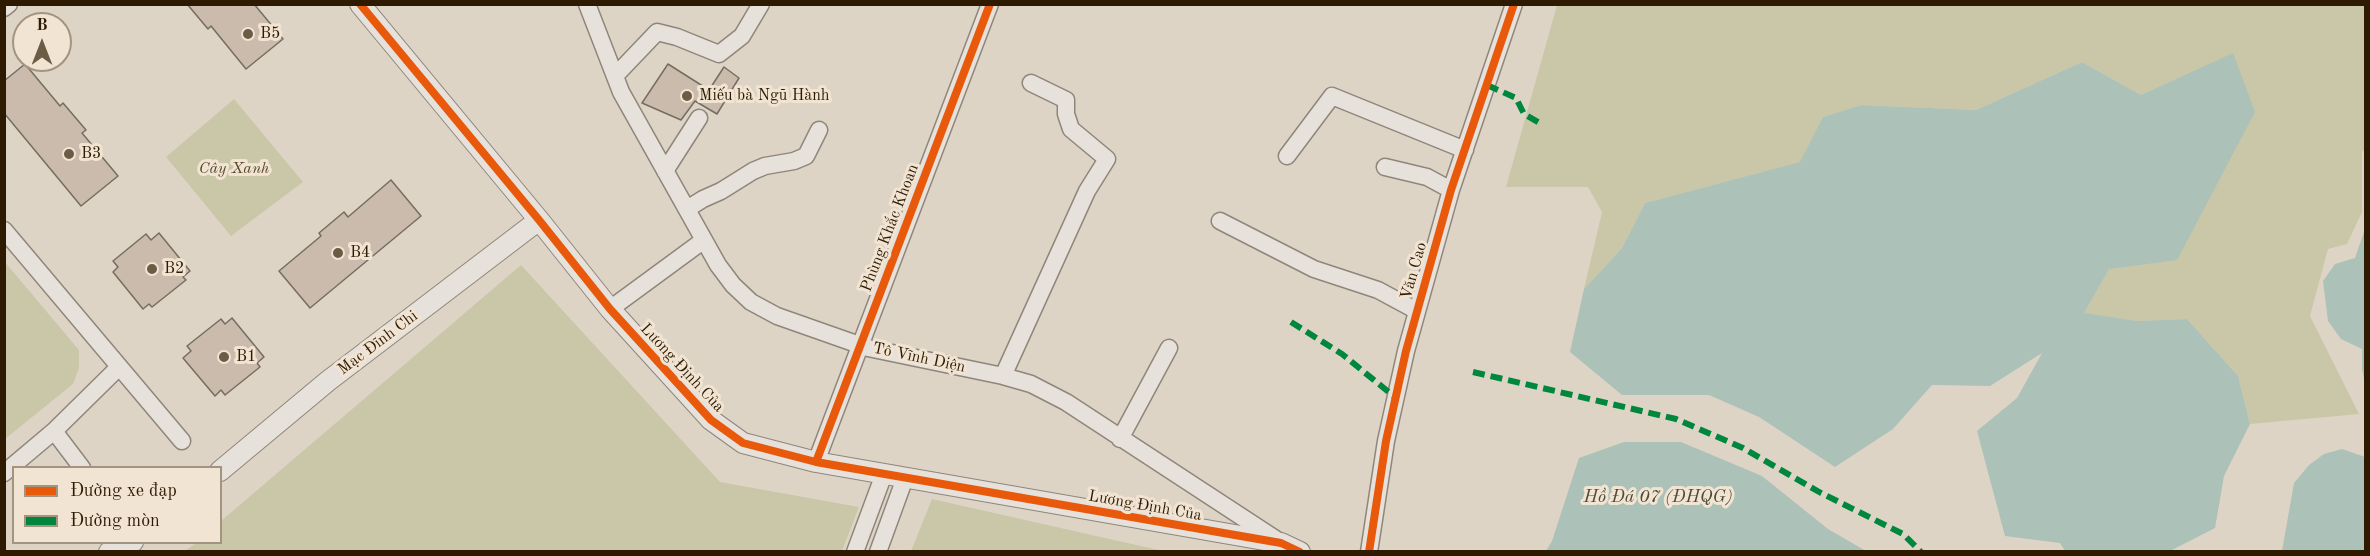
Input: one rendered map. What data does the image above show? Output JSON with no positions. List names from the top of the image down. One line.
{"streets":{"street":["Phùng Khắc Khoan","Văn Cao","Mạc Đĩnh Chi","Tô Vĩnh Diện","Lương Định Của"]},"crossings":[["Phùng Khắc Khoan","Tô Vĩnh Diện"],["Phùng Khắc Khoan","Lương Định Của"],["Mạc Đĩnh Chi","Lương Định Của"],["Tô Vĩnh Diện","Lương Định Của"]],"water":["Hồ Đá 07 (ĐHQG)"],"parks":["Cây Xanh"],"places":["B5","Miếu bà Ngũ Hành","B3","B4","B2","B1"],"legend":["Đường xe đạp","Đường mòn"],"north":"top"}
